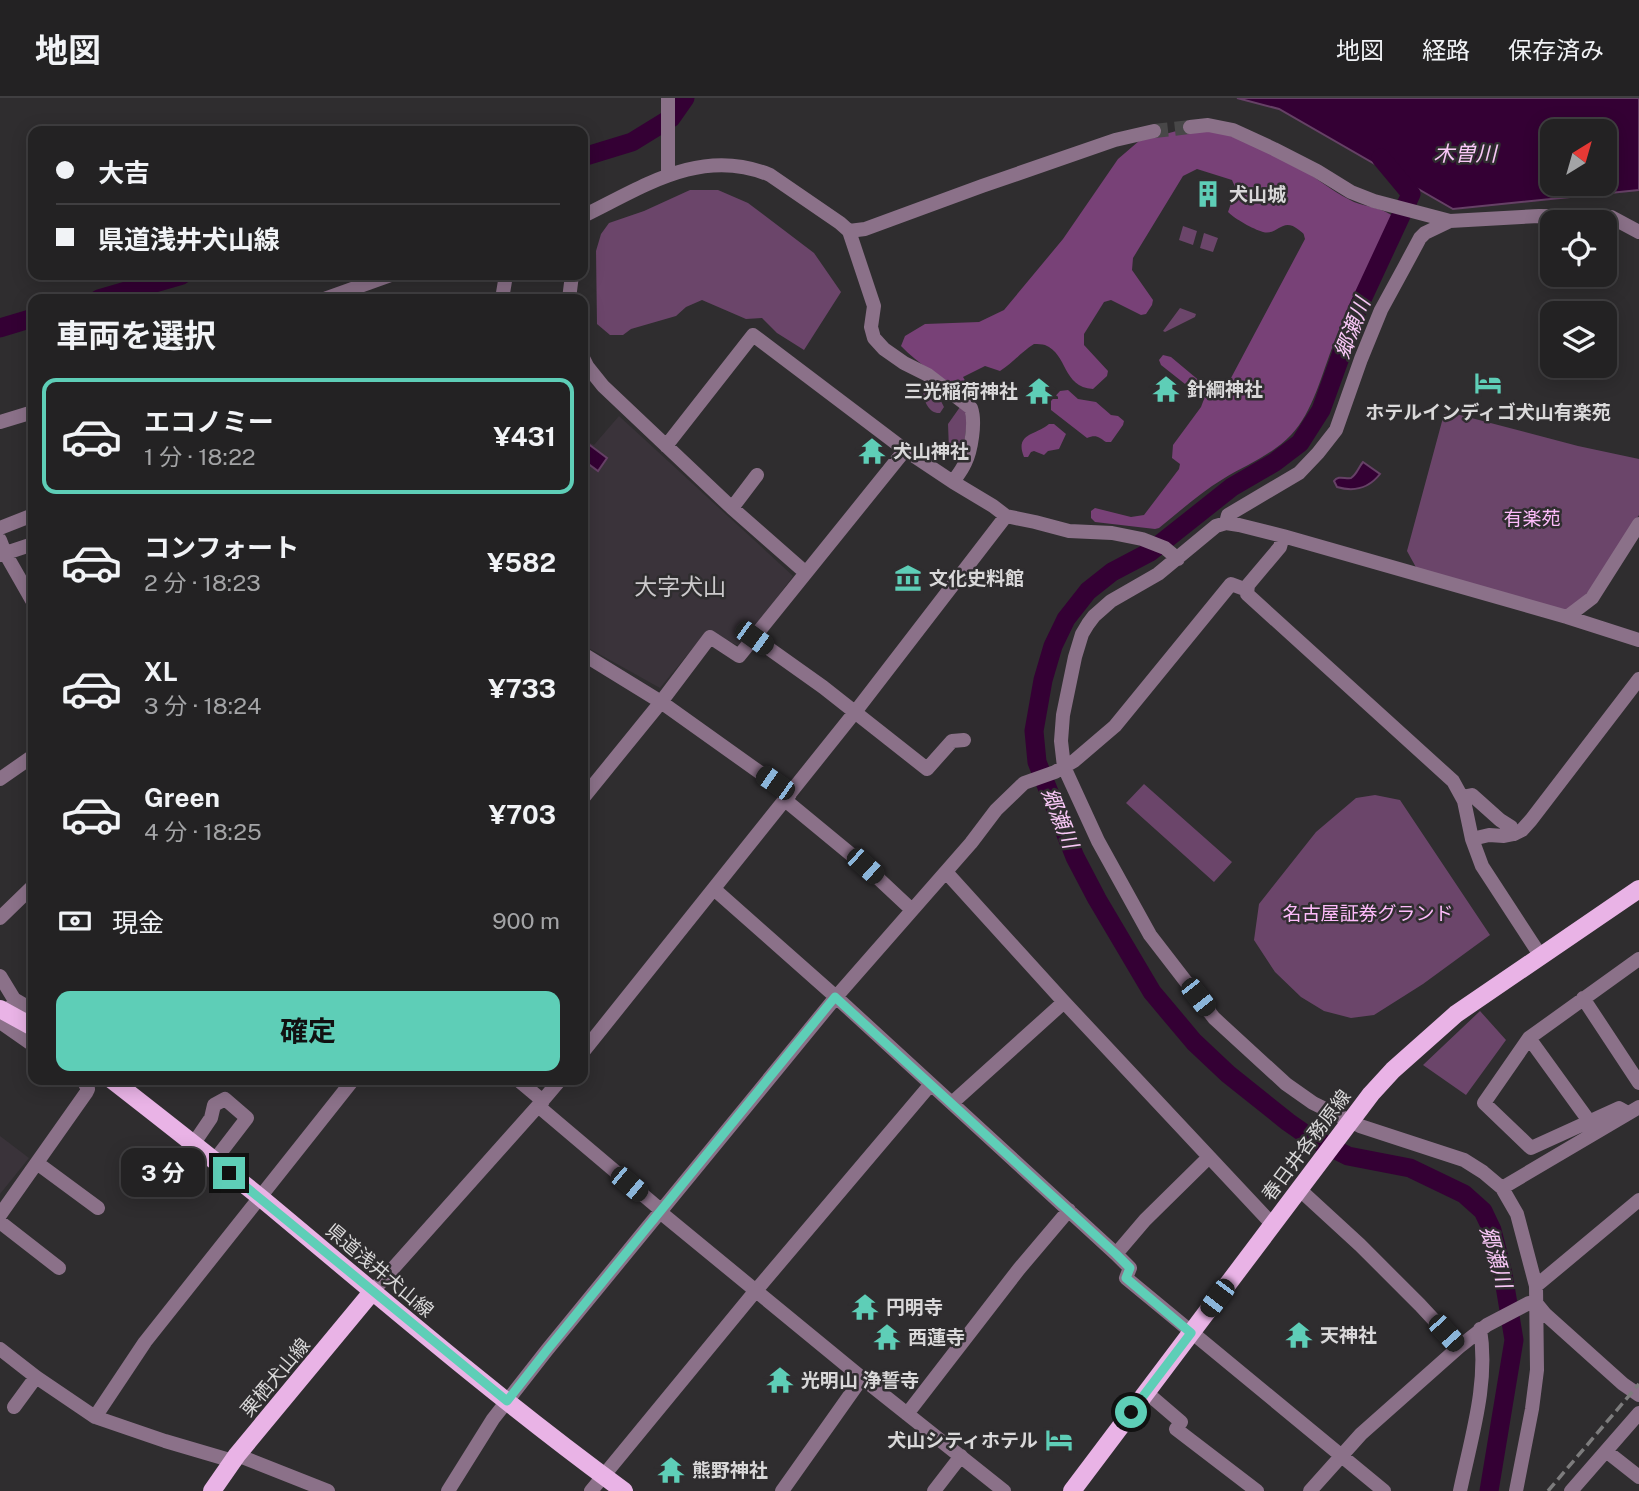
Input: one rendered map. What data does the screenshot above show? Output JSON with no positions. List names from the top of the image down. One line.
{"streets":{"main road":["春日井各務原線","県道浅井犬山線","栗栖犬山線"]},"crossings":[["県道浅井犬山線","栗栖犬山線"]],"districts":["大字犬山"],"water":["木曽川","郷瀬川"],"parks":["有楽苑","名古屋証券グランド"],"places":{"building":["犬山城"],"hotel":["ホテルインディゴ犬山有楽苑","犬山シティホテル"],"temple":["針綱神社","三光稲荷神社","犬山神社","円明寺","天神社","西蓮寺","光明山 浄誓寺","熊野神社"],"museum":["文化史料館"]},"north":"top right","page":{"header":"地図","nav":["地図","経路","保存済み"],"banner":["大吉","県道浅井犬山線"],"heading":"車両を選択","list":[{"name":"エコノミー","note":"1 分 · 18:22","value":"¥431"},{"name":"コンフォート","note":"2 分 · 18:23","value":"¥582"},{"name":"XL","note":"3 分 · 18:24","value":"¥733"},{"name":"Green","note":"4 分 · 18:25","value":"¥703"}],"pay":["現金","900 m"],"buttons":"確定","bubble":"3 分"}}
